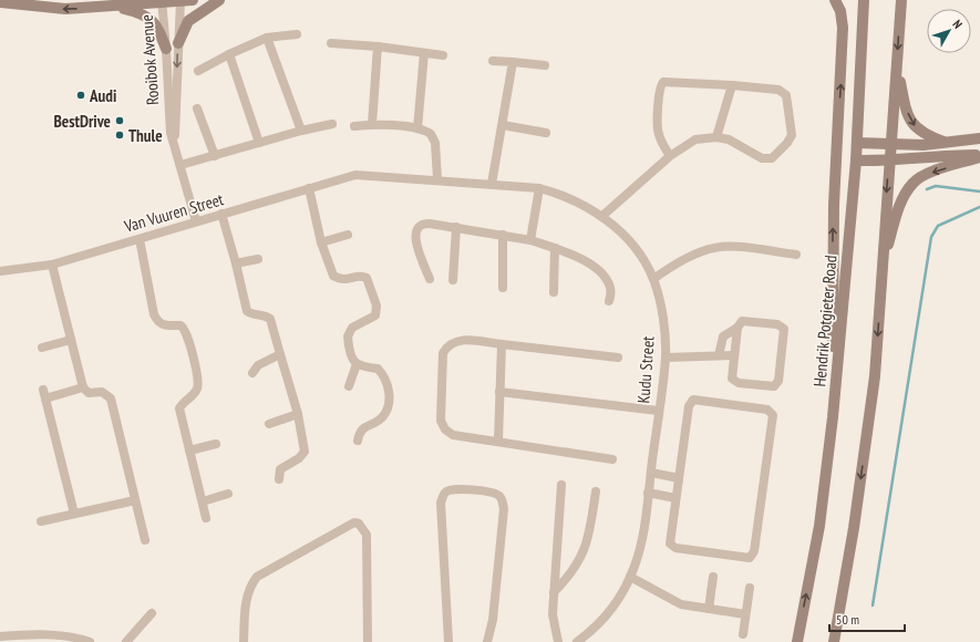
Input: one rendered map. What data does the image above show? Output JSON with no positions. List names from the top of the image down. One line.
{"streets":{"main road":["Hendrik Potgieter Road"],"street":["Rooibok Avenue","Van Vuuren Street","Kudu Street"]},"crossings":[["Rooibok Avenue","Van Vuuren Street"],["Van Vuuren Street","Kudu Street"]],"places":["Audi","BestDrive","Thule"],"scale_bar":"50 m","north":"top right"}
